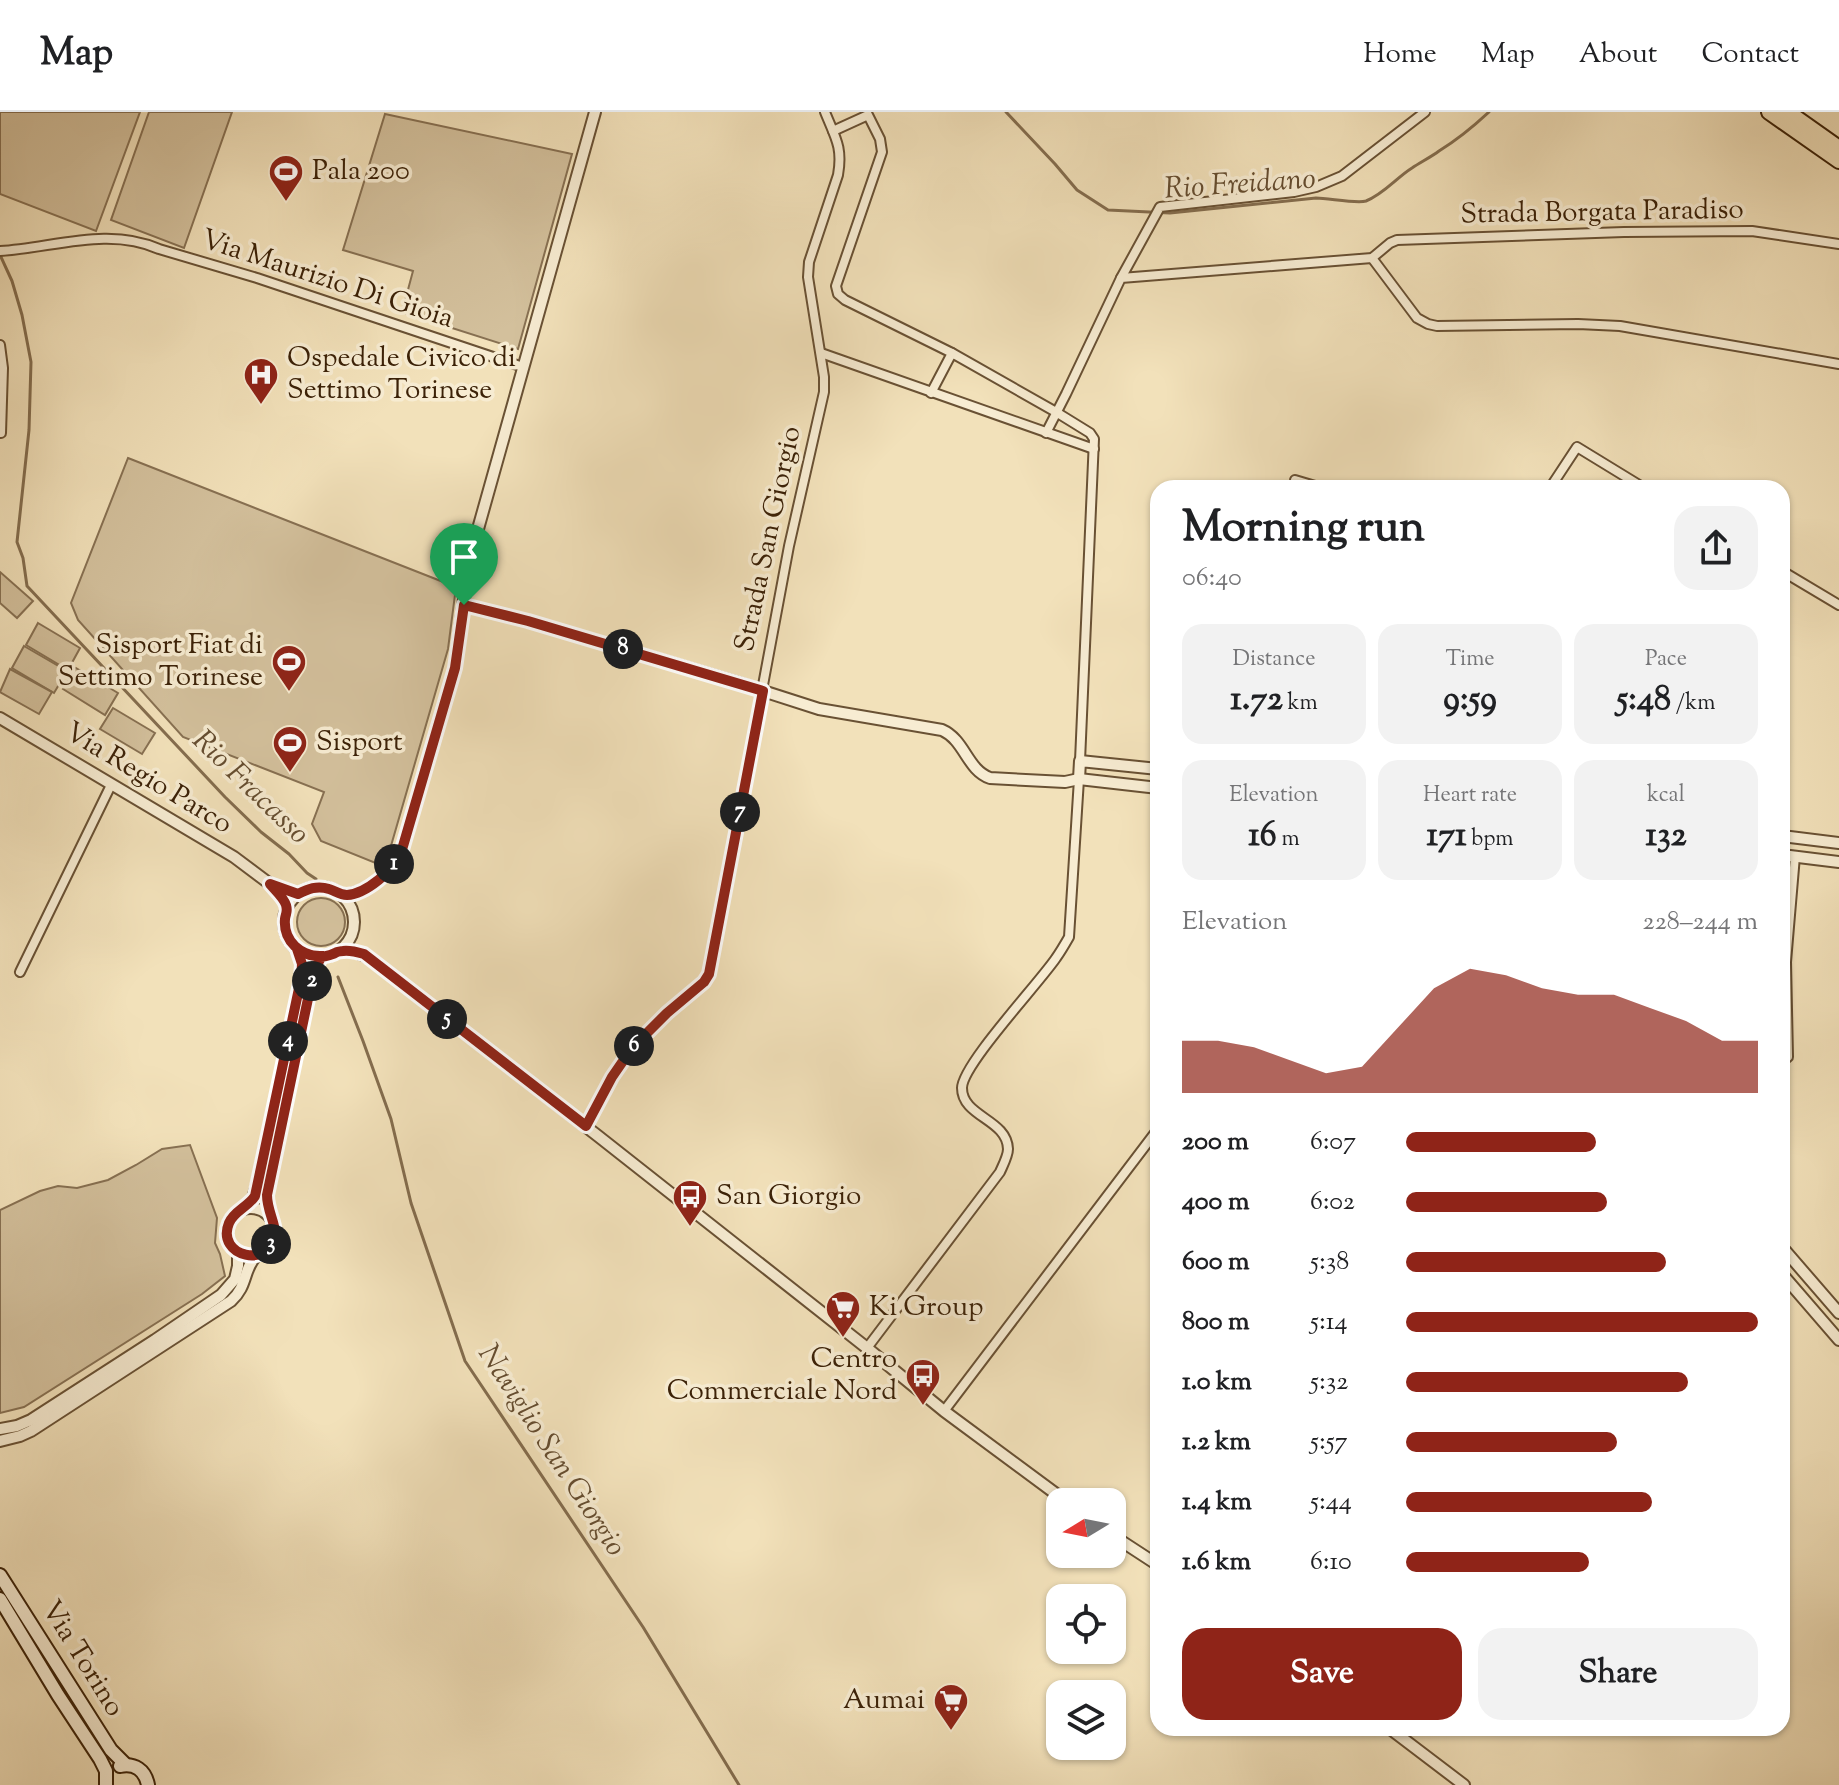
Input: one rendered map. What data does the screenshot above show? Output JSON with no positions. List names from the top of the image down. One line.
{"streets":{"main road":["Via Torino"],"street":["Strada Borgata Paradiso","Via Maurizio Di Gioia","Strada San Giorgio","Via Regio Parco"]},"water":["Rio Freidano","Rio Fracasso","Naviglio San Giorgio"],"places":{"sports":["Pala 200","Sisport Fiat di Settimo Torinese","Sisport"],"hospital":["Ospedale Civico di Settimo Torinese"],"bus stop":["San Giorgio","Centro Commerciale Nord"],"supermarket":["Ki Group","Aumai"]},"north":"left","page":{"header":"Map","nav":["Home","Map","About","Contact"],"heading":["Morning run","06:40"],"stats":[["Distance","1.72 km"],["Time","9:59"],["Pace","5:48 /km"],["Elevation","16 m"],["Heart rate","171 bpm"],["kcal","132"]],"pins":["8","7","1","2","5","4","6","3"],"chart":["Elevation","228–244 m"],"list":[{"name":"200 m","note":"6:07"},{"name":"400 m","note":"6:02"},{"name":"600 m","note":"5:38"},{"name":"800 m","note":"5:14"},{"name":"1.0 km","note":"5:32"},{"name":"1.2 km","note":"5:57"},{"name":"1.4 km","note":"5:44"},{"name":"1.6 km","note":"6:10"}],"buttons":["Save","Share"]}}
